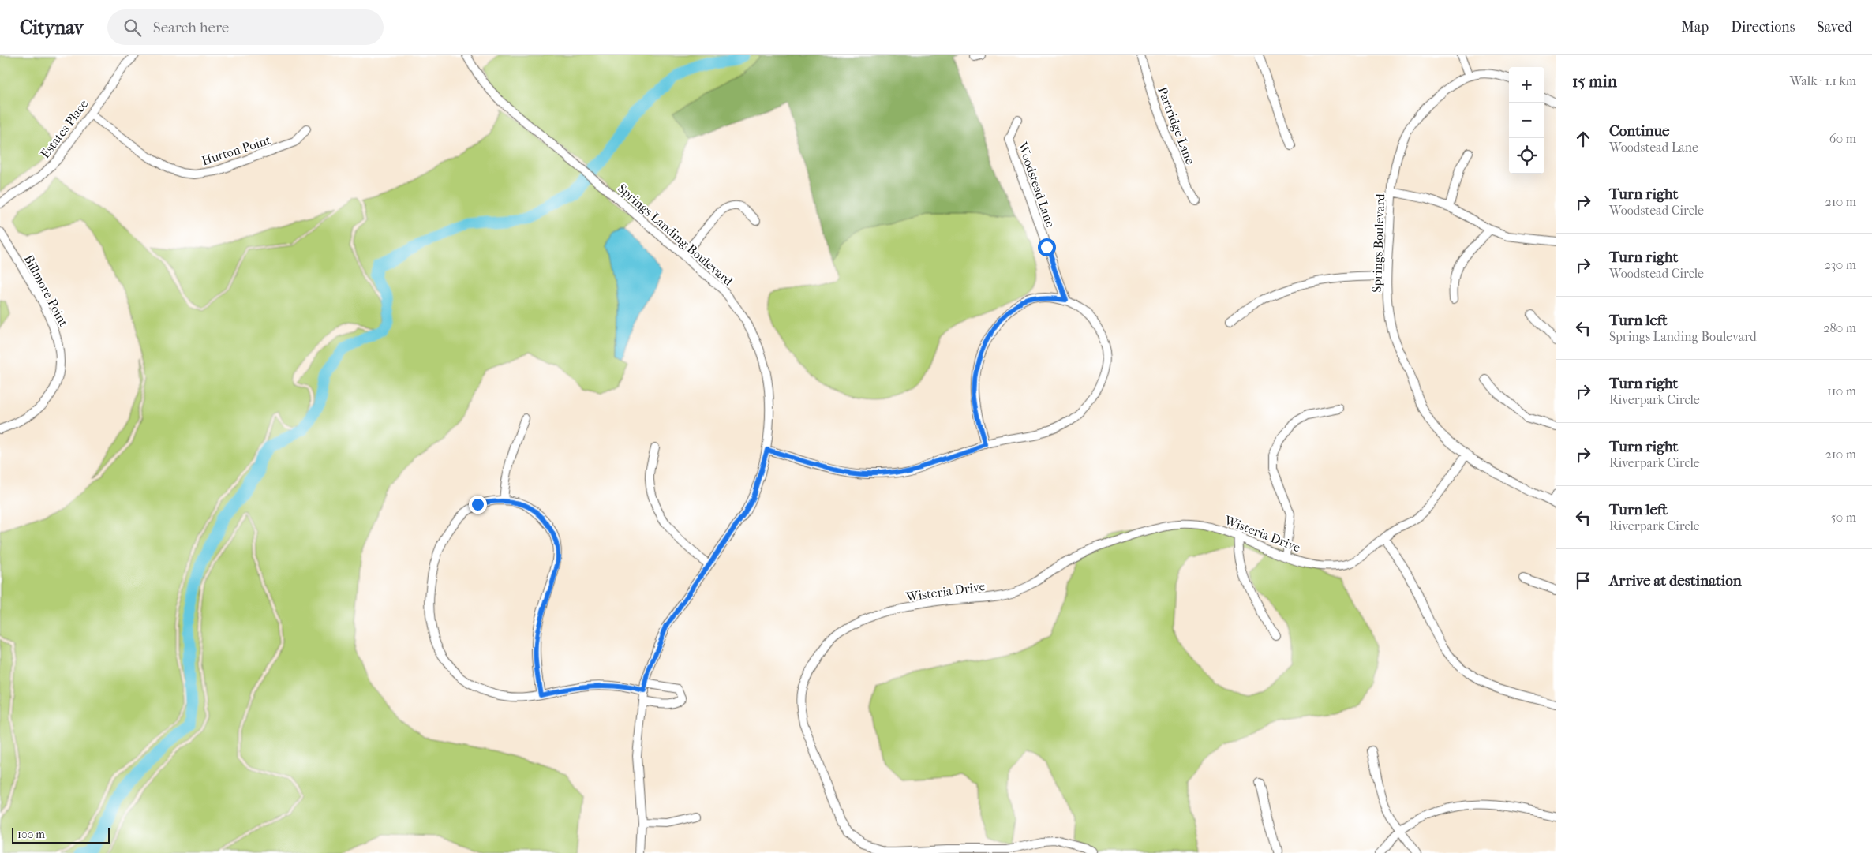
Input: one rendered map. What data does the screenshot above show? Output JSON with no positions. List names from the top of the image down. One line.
{"streets":{"street":["Partridge Lane","Estates Place","Hutton Point","Woodstead Lane","Springs Landing Boulevard","Springs Boulevard","Billmore Point","Wisteria Drive"]},"crossings":[["Estates Place","Hutton Point"],["Springs Boulevard","Wisteria Drive"]],"scale_bar":"100 m","page":{"header":"Citynav","search":"Search here","nav":["Map","Directions","Saved"],"heading":["15 min","Walk · 1.1 km"],"map_buttons":["+","−"],"list":[["Continue","Woodstead Lane","60 m"],["Turn right","Woodstead Circle","210 m"],["Turn right","Woodstead Circle","230 m"],["Turn left","Springs Landing Boulevard","280 m"],["Turn right","Riverpark Circle","110 m"],["Turn right","Riverpark Circle","210 m"],["Turn left","Riverpark Circle","50 m"],"Arrive at destination"],"scale":"100 m"}}
